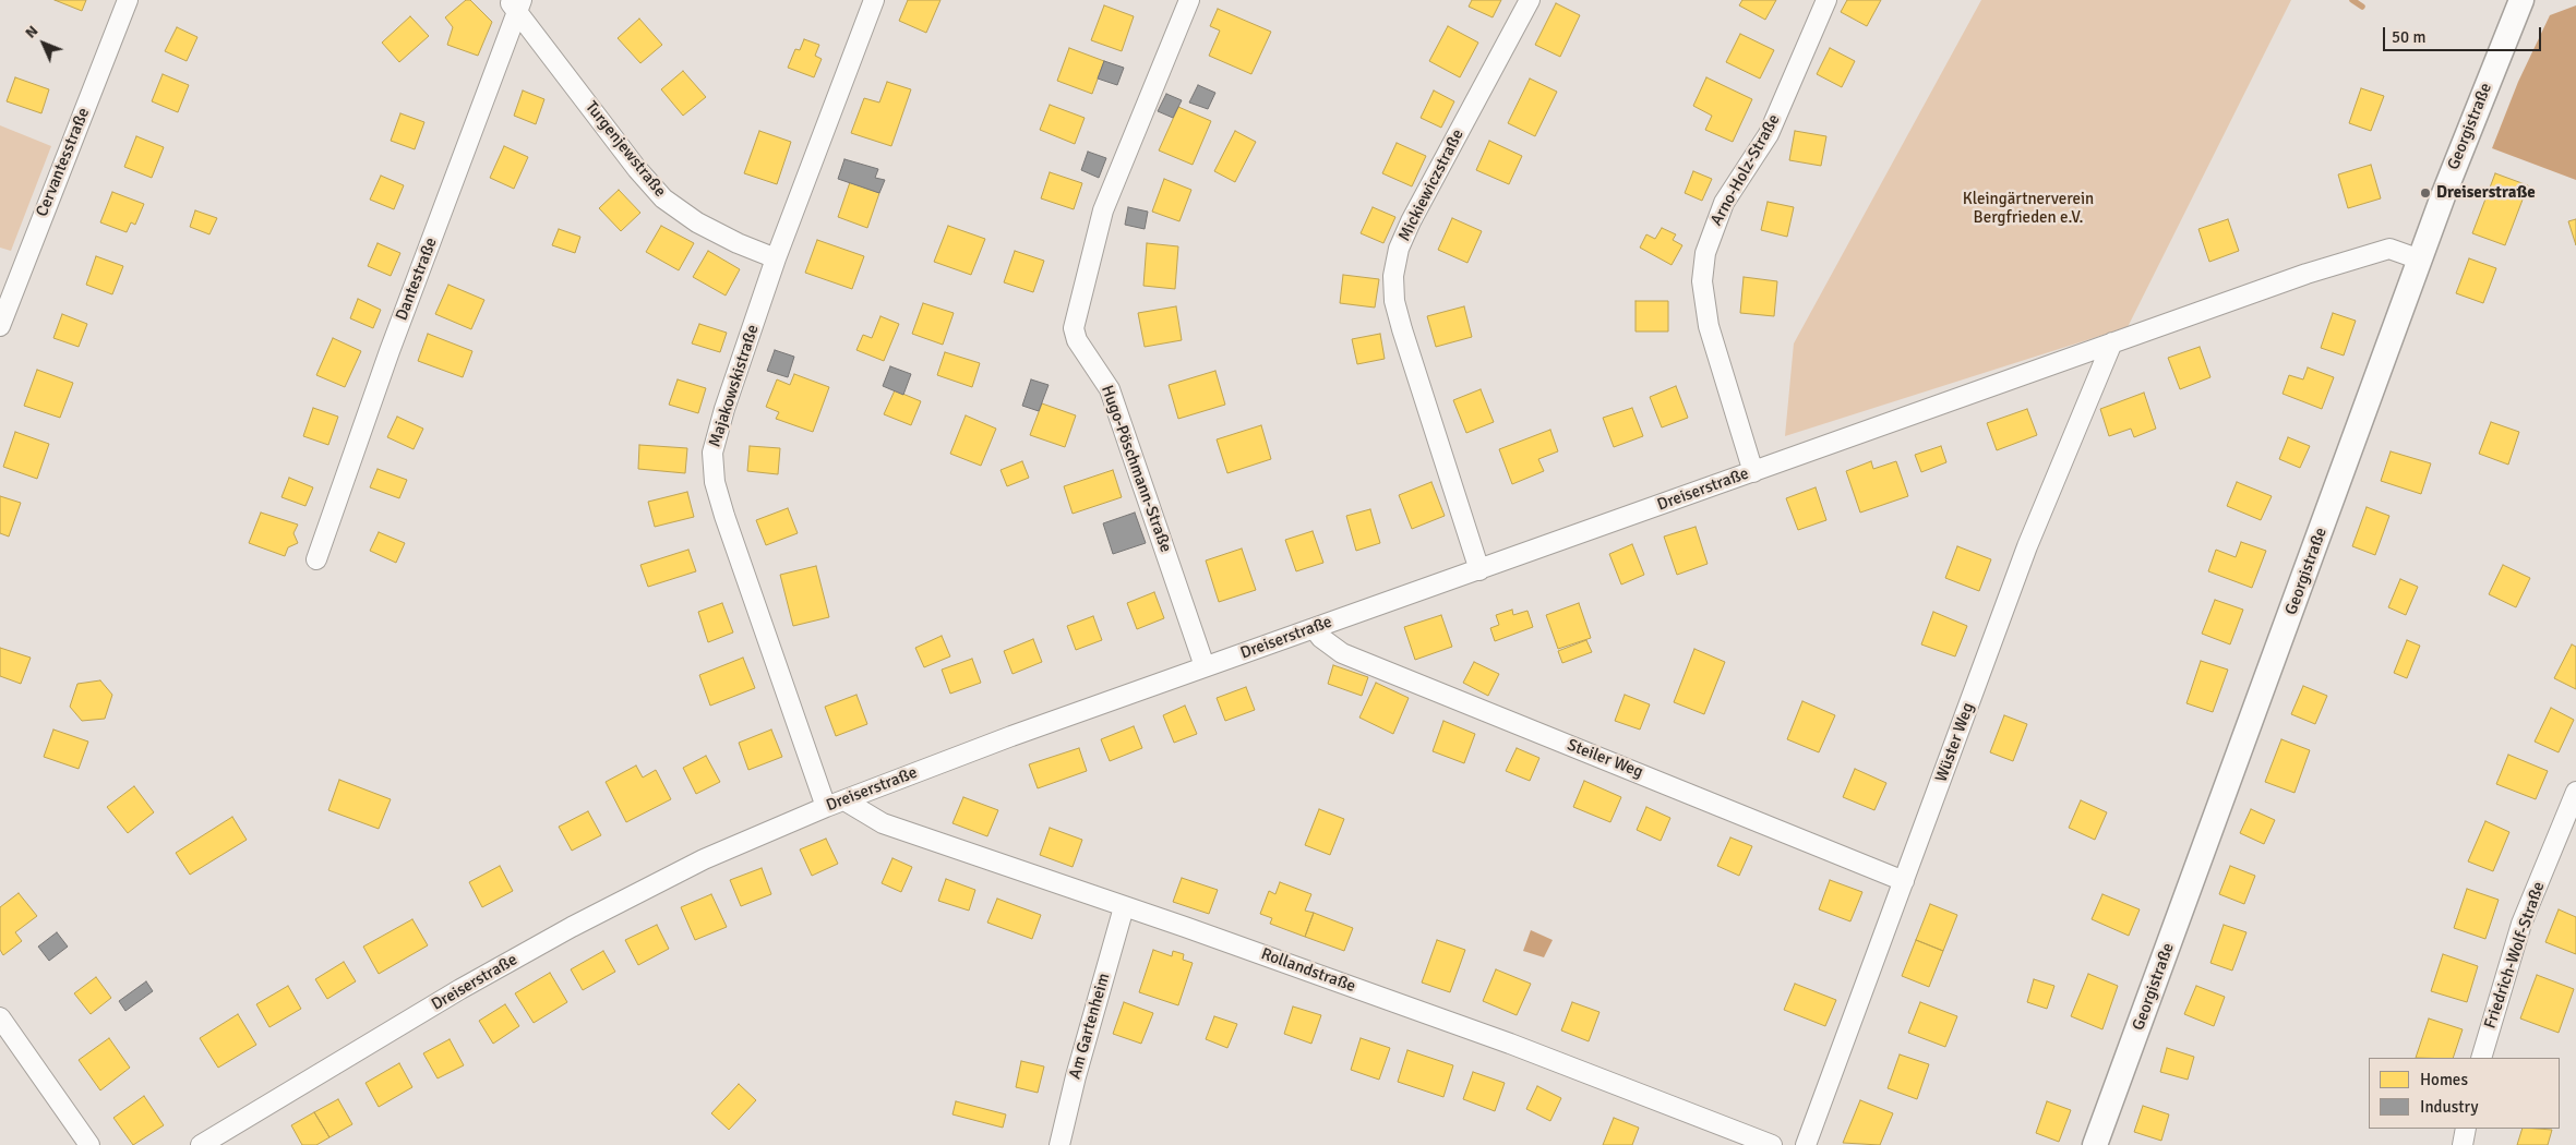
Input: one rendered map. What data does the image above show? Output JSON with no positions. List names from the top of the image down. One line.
{"streets":{"street":["Georgistraße","Turgenjewstraße","Cervantesstraße","Arno-Holz-Straße","Mickiewiczstraße","Dantestraße","Majakowskistraße","Hugo-Pöschmann-Straße","Dreiserstraße","Wüster Weg","Steiler Weg","Friedrich-Wolf-Straße","Rollandstraße","Am Gartenheim"]},"crossings":[["Georgistraße","Dreiserstraße"],["Turgenjewstraße","Dantestraße"],["Turgenjewstraße","Majakowskistraße"],["Arno-Holz-Straße","Dreiserstraße"],["Mickiewiczstraße","Dreiserstraße"],["Majakowskistraße","Dreiserstraße"],["Majakowskistraße","Rollandstraße"],["Hugo-Pöschmann-Straße","Dreiserstraße"],["Dreiserstraße","Wüster Weg"],["Dreiserstraße","Steiler Weg"],["Dreiserstraße","Rollandstraße"],["Wüster Weg","Steiler Weg"],["Rollandstraße","Am Gartenheim"]],"parks":["Kleingärtnerverein Bergfrieden e.V."],"places":["Dreiserstraße"],"legend":["Homes","Industry"],"scale_bar":"50 m","north":"top left"}
